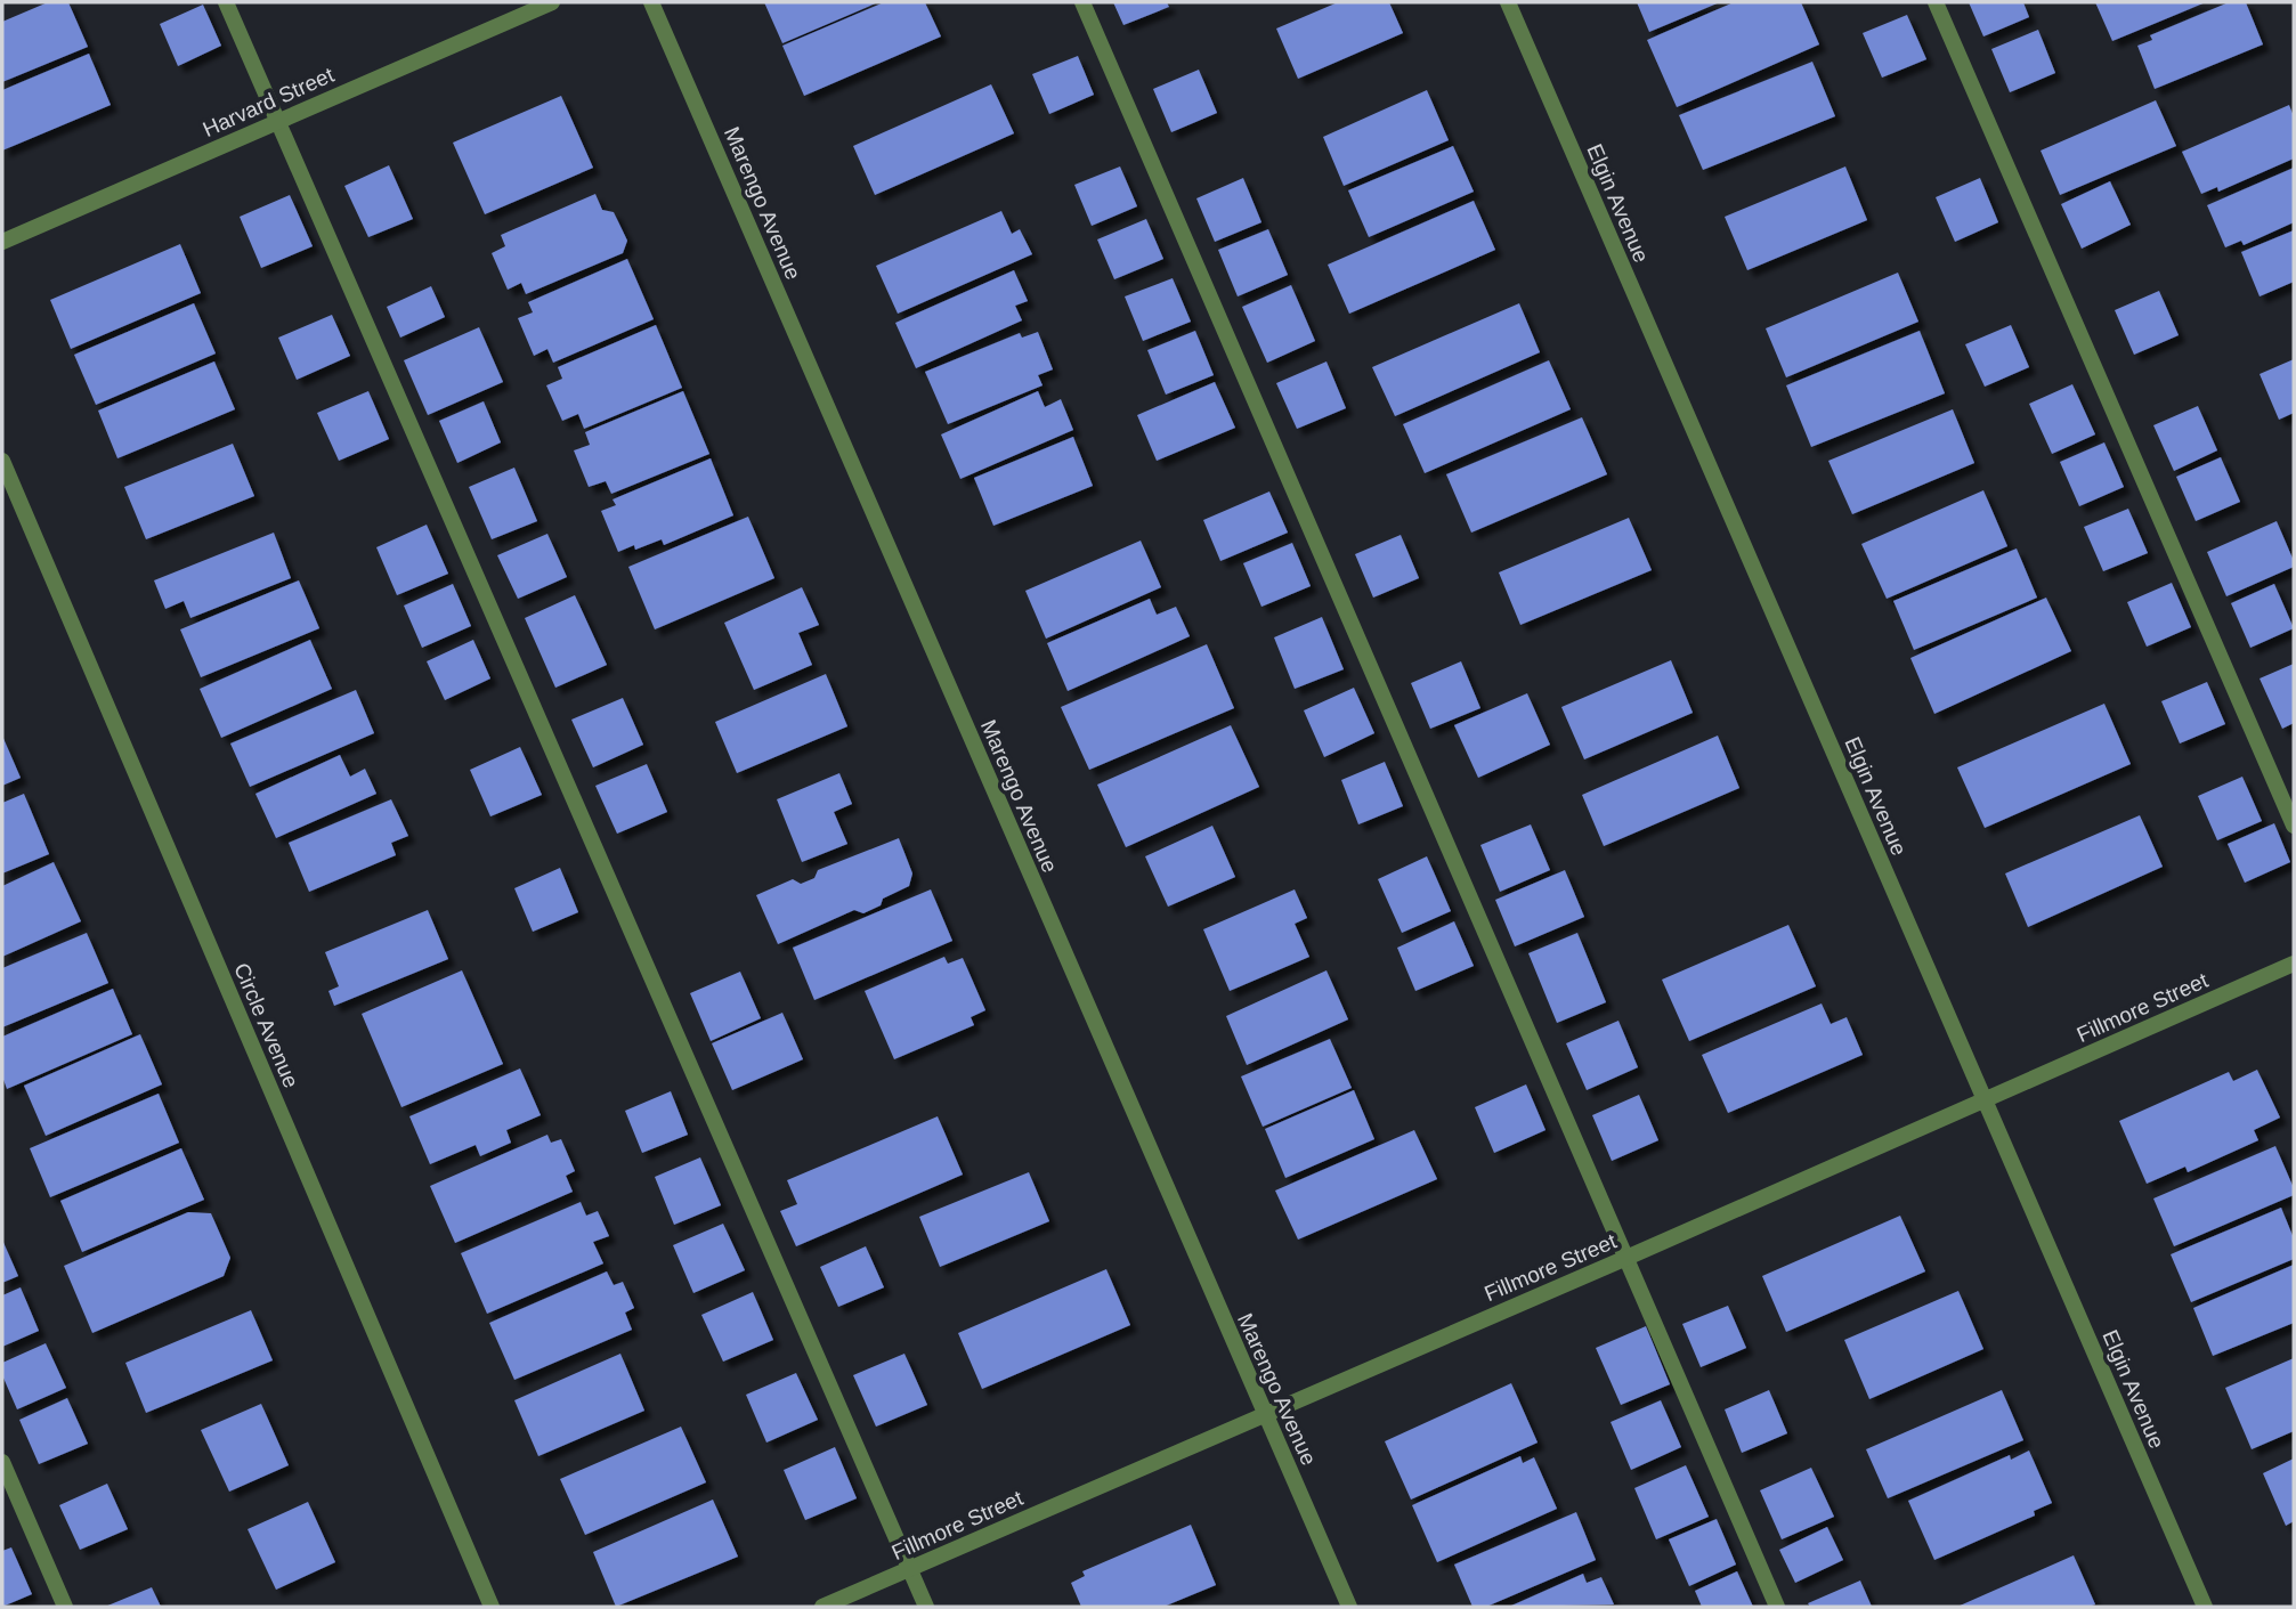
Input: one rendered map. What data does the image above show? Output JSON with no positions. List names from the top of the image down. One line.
{"streets":{"street":["Harvard Street","Marengo Avenue","Elgin Avenue","Fillmore Street","Circle Avenue"]},"crossings":[["Marengo Avenue","Fillmore Street"],["Elgin Avenue","Fillmore Street"]]}
